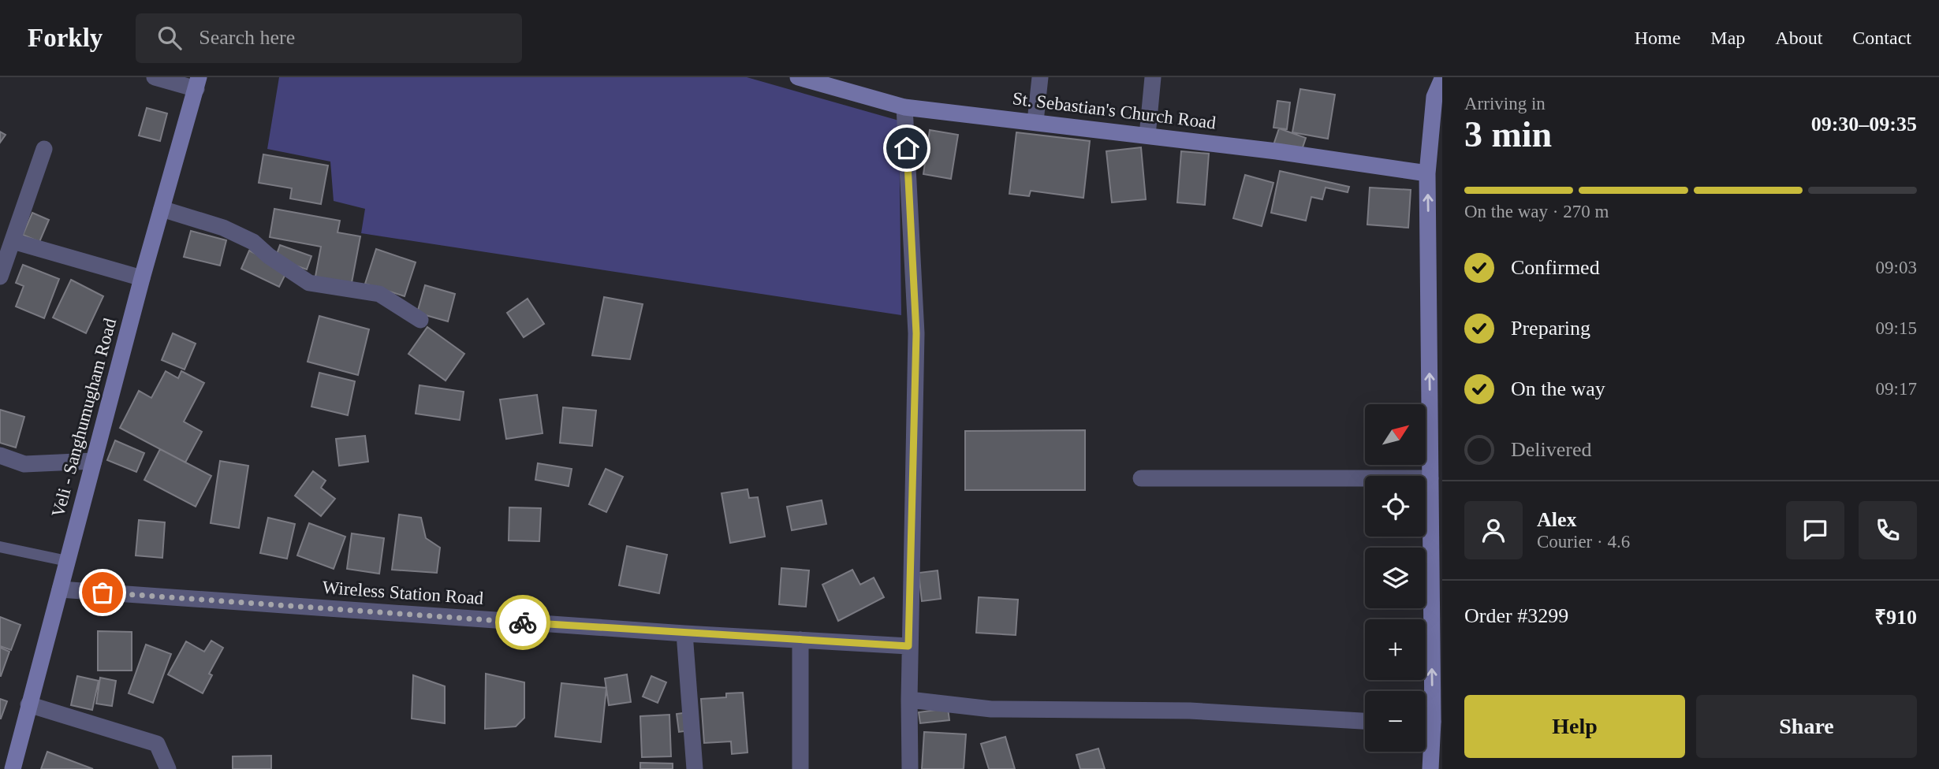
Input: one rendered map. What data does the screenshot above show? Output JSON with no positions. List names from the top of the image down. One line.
{"streets":{"main road":["St. Sebastian's Church Road","Veli - Sanghumugham Road"],"street":["Wireless Station Road"]},"crossings":[["Veli - Sanghumugham Road","Wireless Station Road"]],"north":"top right","page":{"header":"Forkly","search":"Search here","nav":["Home","Map","About","Contact"],"heading":["3 min","Arriving in","09:30–09:35"],"panel":["Alex","Courier · 4.6","Order #3299","₹910"],"bar":"On the way · 270 m","list":[["Confirmed","09:03"],["Preparing","09:15"],["On the way","09:17"],"Delivered"],"map_buttons":["+","−"],"buttons":["Help","Share"]}}
